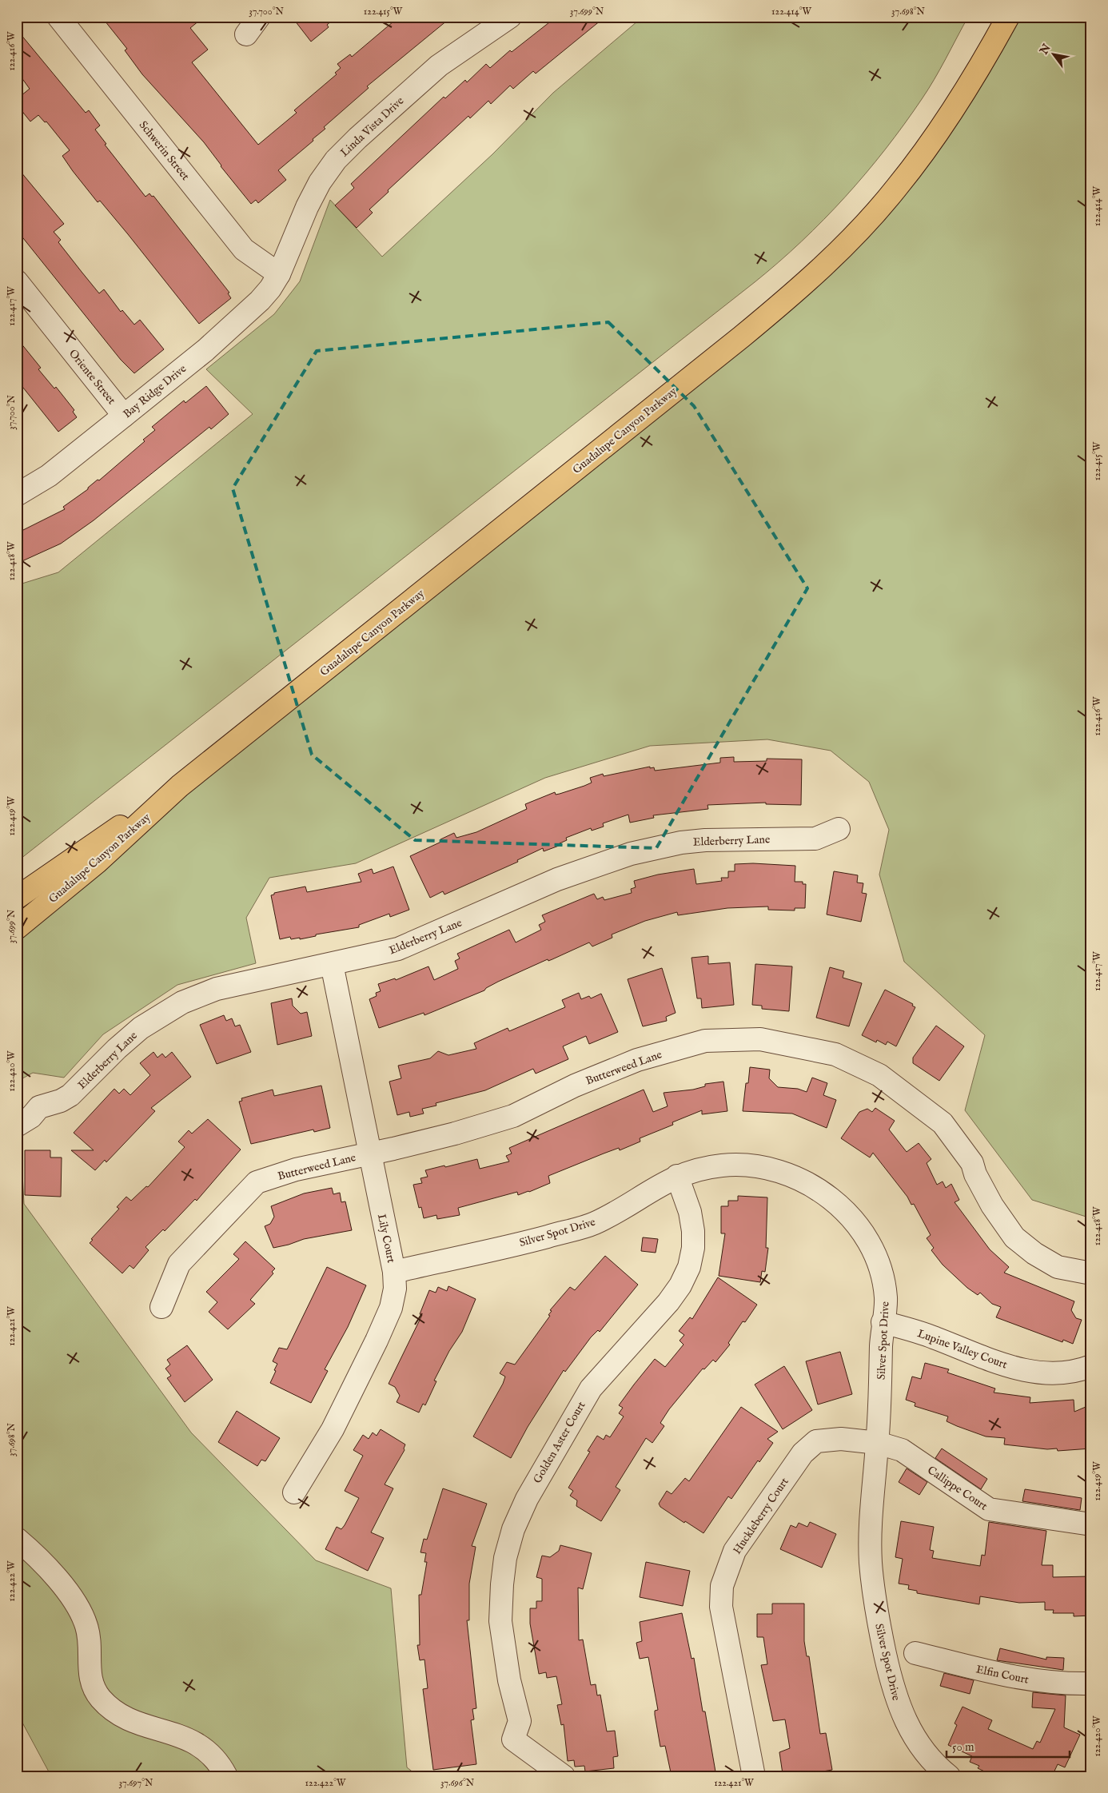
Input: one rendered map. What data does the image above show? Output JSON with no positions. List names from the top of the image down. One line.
{"streets":{"main road":["Guadalupe Canyon Parkway"],"street":["Linda Vista Drive","Schwerin Street","Oriente Street","Bay Ridge Drive","Elderberry Lane","Butterweed Lane","Silver Spot Drive","Lily Court","Lupine Valley Court","Golden Aster Court","Callippe Court","Huckleberry Court","Elfin Court"]},"crossings":[["Linda Vista Drive","Schwerin Street"],["Linda Vista Drive","Bay Ridge Drive"],["Schwerin Street","Bay Ridge Drive"],["Oriente Street","Bay Ridge Drive"],["Elderberry Lane","Lily Court"],["Butterweed Lane","Lily Court"],["Silver Spot Drive","Lily Court"],["Silver Spot Drive","Lupine Valley Court"],["Silver Spot Drive","Golden Aster Court"],["Silver Spot Drive","Callippe Court"],["Silver Spot Drive","Huckleberry Court"],["Callippe Court","Huckleberry Court"]],"scale_bar":"50 m","north":"top left","coordinates":["37.700°N","122.415°W","37.699°N","122.414°W","37.698°N","122.416°W","122.417°W","122.418°W","122.419°W","122.420°W","122.421°W","122.422°W","37.697°N","37.696°N"]}
